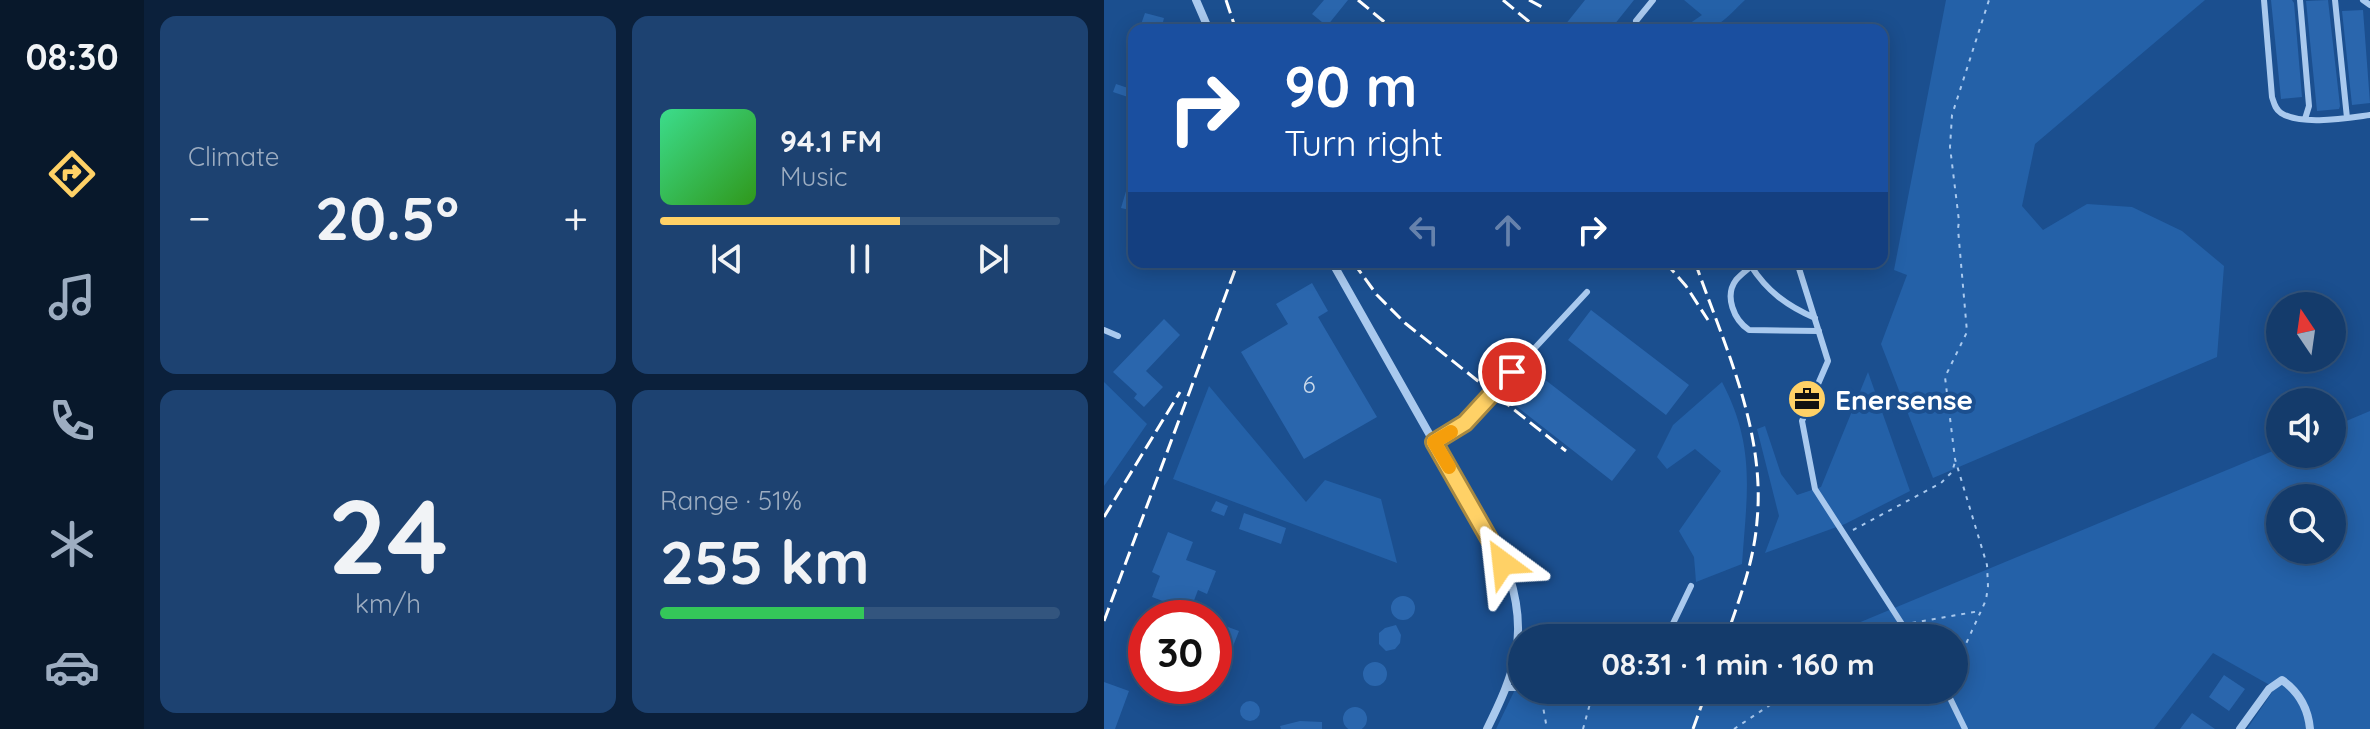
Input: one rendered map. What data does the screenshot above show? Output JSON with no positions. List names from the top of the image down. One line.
{"places":{"office":["Enersense"]},"house_numbers":["6"],"north":"top","page":{"tabs":"08:30","tile":["Climate",["24","km/h"],["Range · 51%","255 km"]],"turn":["90 m","Turn right"],"song":["94.1 FM","Music"],"heat":["−","20.5°","+"],"limit":"30","trip":"08:31 · 1 min · 160 m"}}
